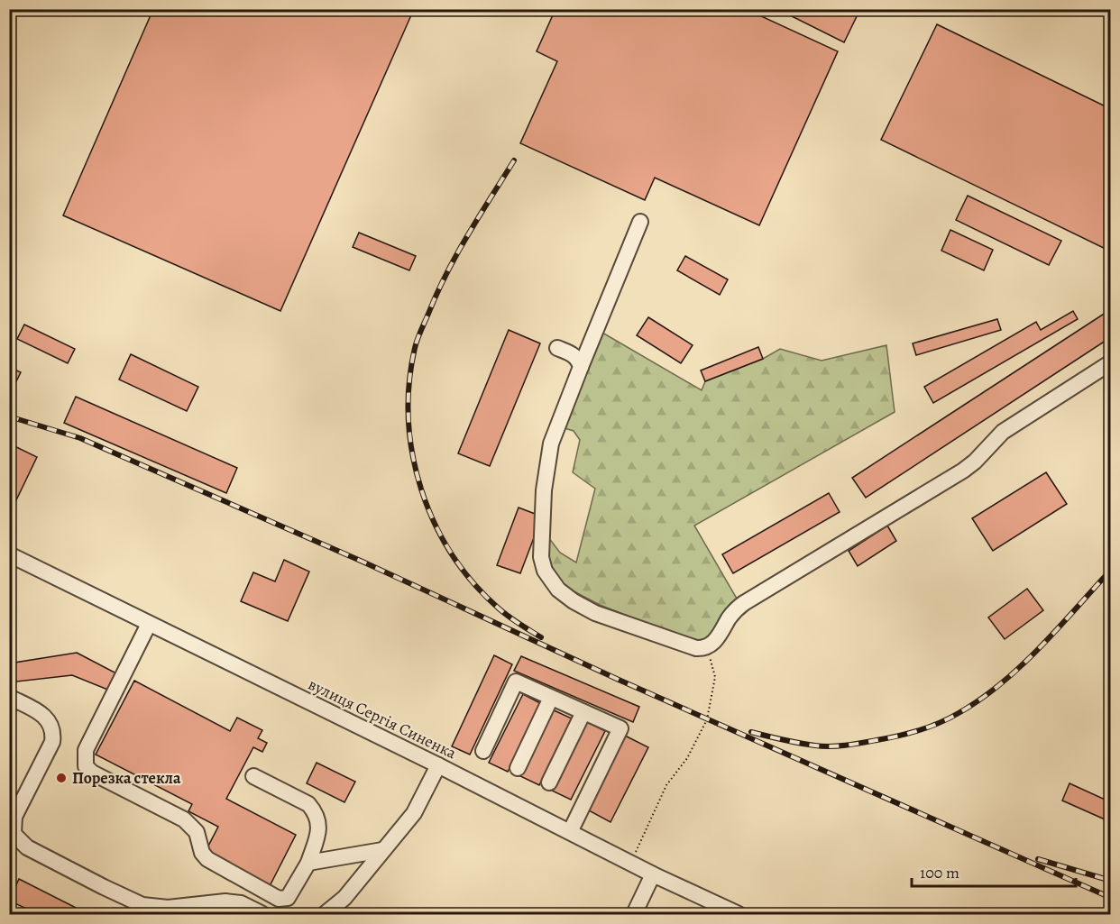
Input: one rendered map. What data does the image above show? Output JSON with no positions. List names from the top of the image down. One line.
{"streets":{"street":["вулиця Сергія Синенка"]},"places":["Порезка стекла"],"scale_bar":"100 m"}
